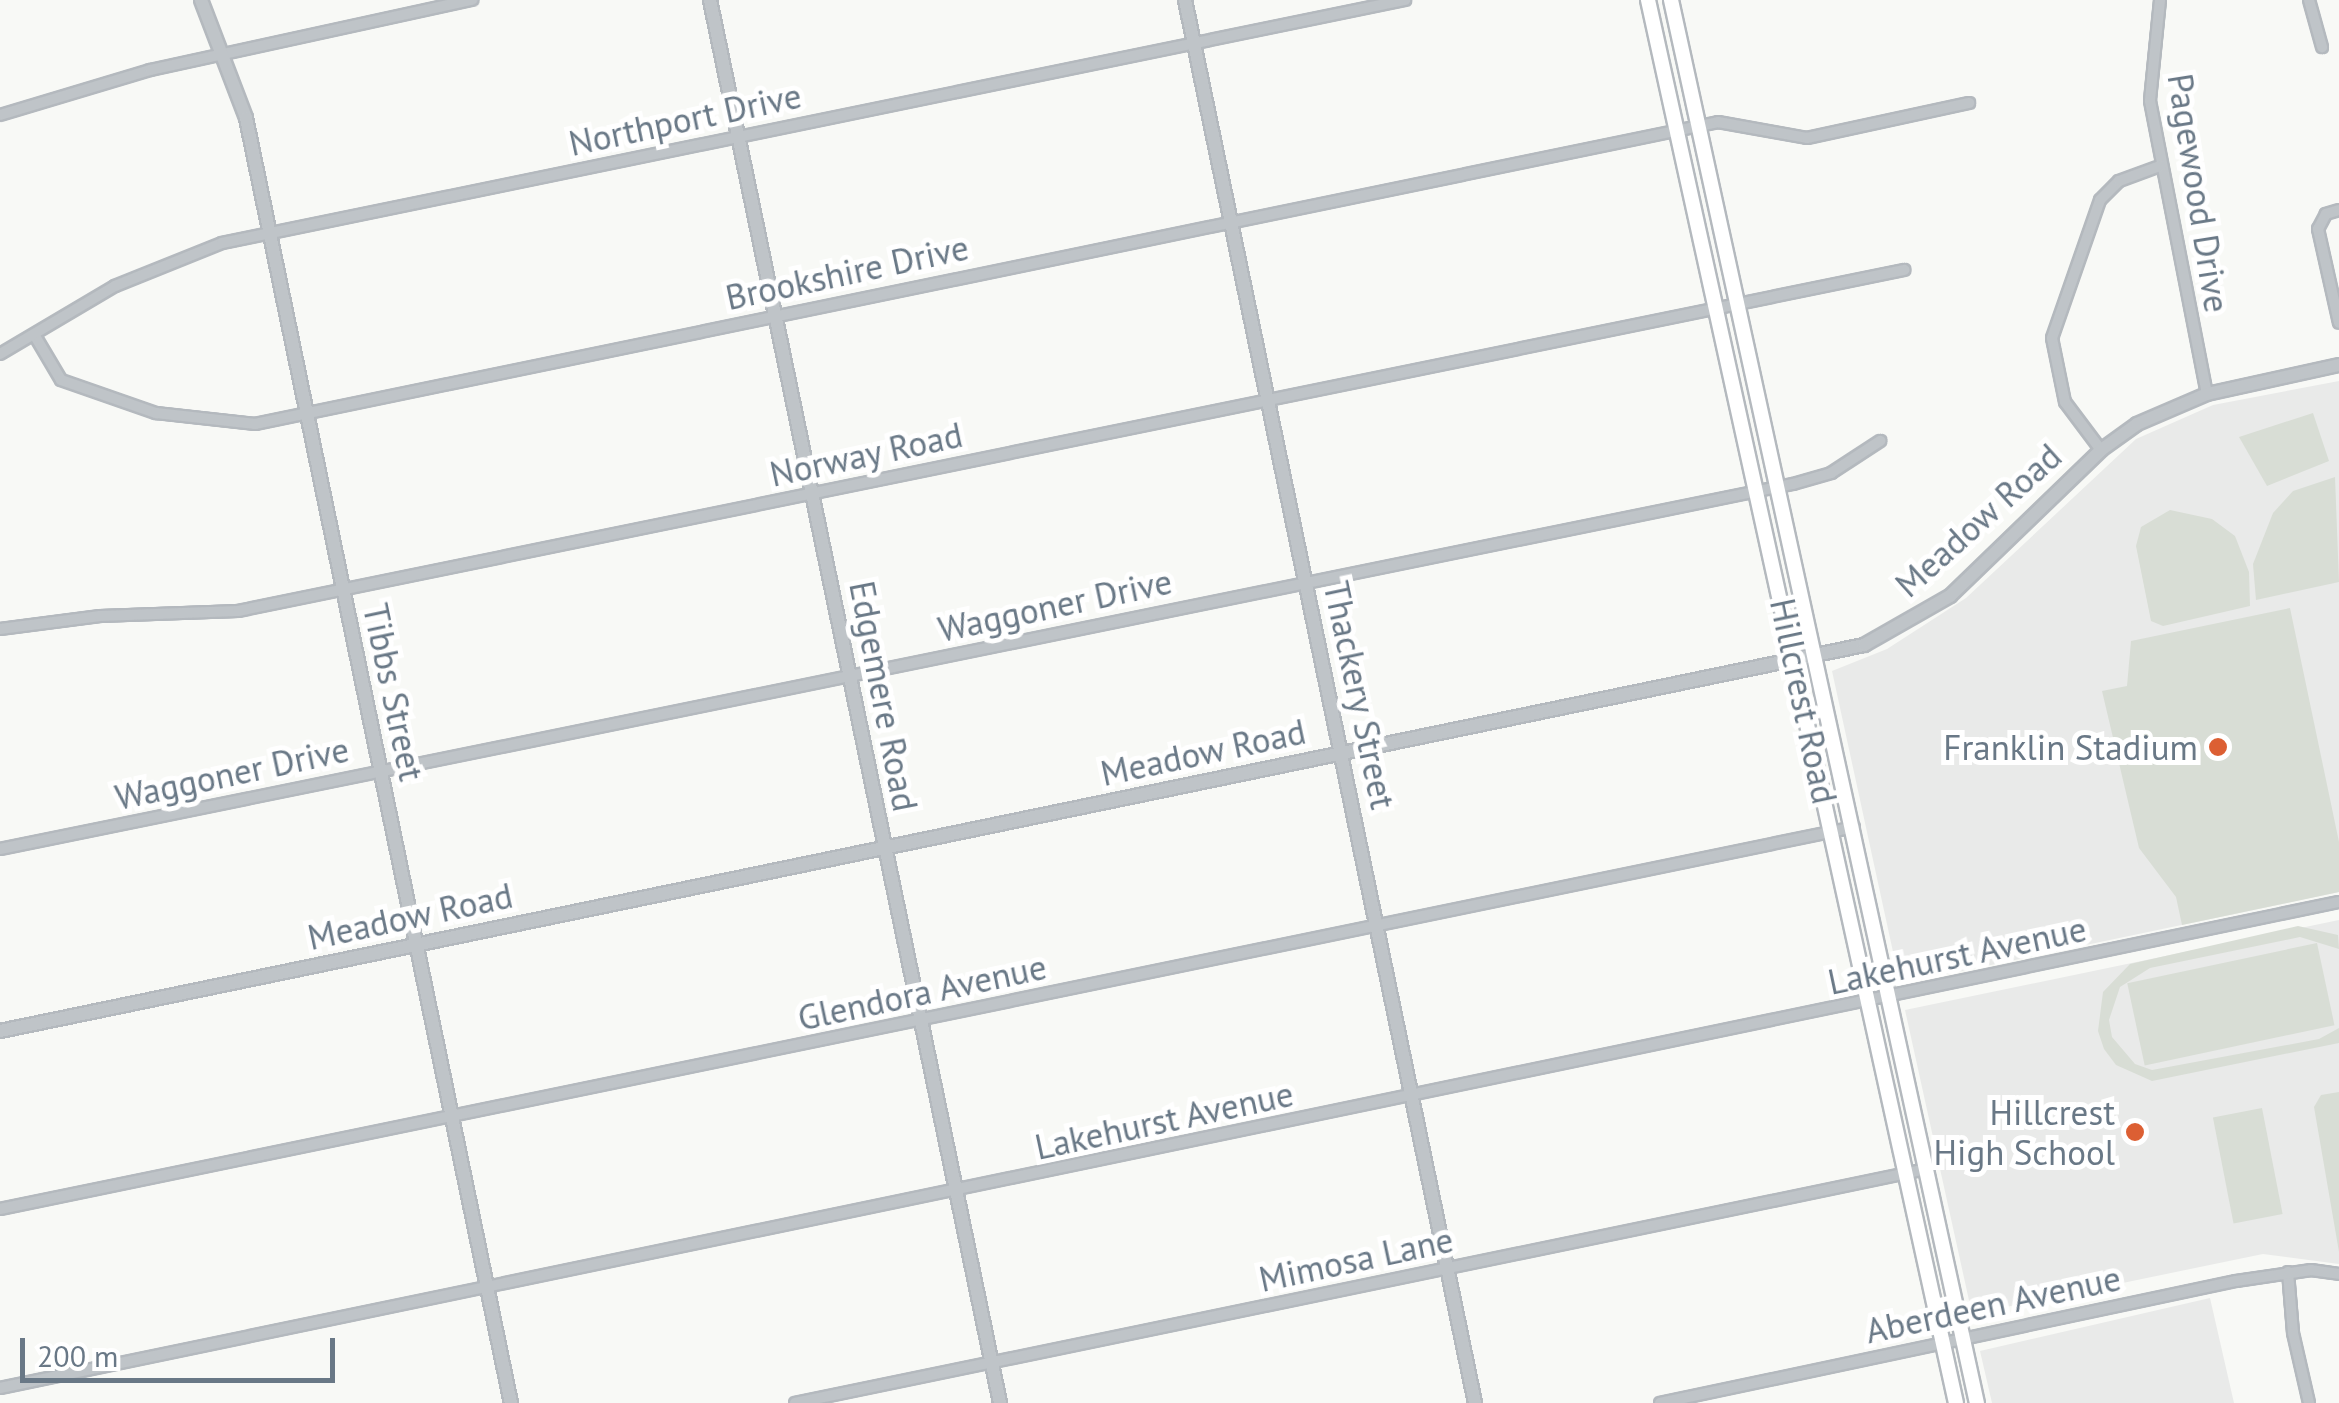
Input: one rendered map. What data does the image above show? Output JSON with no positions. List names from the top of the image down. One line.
{"streets":{"main road":["Hillcrest Road"],"street":["Northport Drive","Pagewood Drive","Brookshire Drive","Norway Road","Meadow Road","Waggoner Drive","Tibbs Street","Thackery Street","Edgemere Road","Lakehurst Avenue","Glendora Avenue","Mimosa Lane","Aberdeen Avenue"]},"crossings":[["Northport Drive","Brookshire Drive"],["Northport Drive","Tibbs Street"],["Northport Drive","Thackery Street"],["Northport Drive","Edgemere Road"],["Pagewood Drive","Meadow Road"],["Brookshire Drive","Tibbs Street"],["Brookshire Drive","Thackery Street"],["Brookshire Drive","Edgemere Road"],["Brookshire Drive","Hillcrest Road"],["Norway Road","Tibbs Street"],["Norway Road","Thackery Street"],["Norway Road","Edgemere Road"],["Norway Road","Hillcrest Road"],["Meadow Road","Tibbs Street"],["Meadow Road","Thackery Street"],["Meadow Road","Edgemere Road"],["Meadow Road","Hillcrest Road"],["Waggoner Drive","Tibbs Street"],["Waggoner Drive","Thackery Street"],["Waggoner Drive","Edgemere Road"],["Waggoner Drive","Hillcrest Road"],["Tibbs Street","Lakehurst Avenue"],["Tibbs Street","Glendora Avenue"],["Thackery Street","Lakehurst Avenue"],["Thackery Street","Glendora Avenue"],["Thackery Street","Mimosa Lane"],["Edgemere Road","Lakehurst Avenue"],["Edgemere Road","Glendora Avenue"],["Edgemere Road","Mimosa Lane"],["Hillcrest Road","Lakehurst Avenue"],["Hillcrest Road","Glendora Avenue"],["Hillcrest Road","Mimosa Lane"],["Hillcrest Road","Aberdeen Avenue"]],"places":["Franklin Stadium","Hillcrest High School"],"scale_bar":"200 m"}
